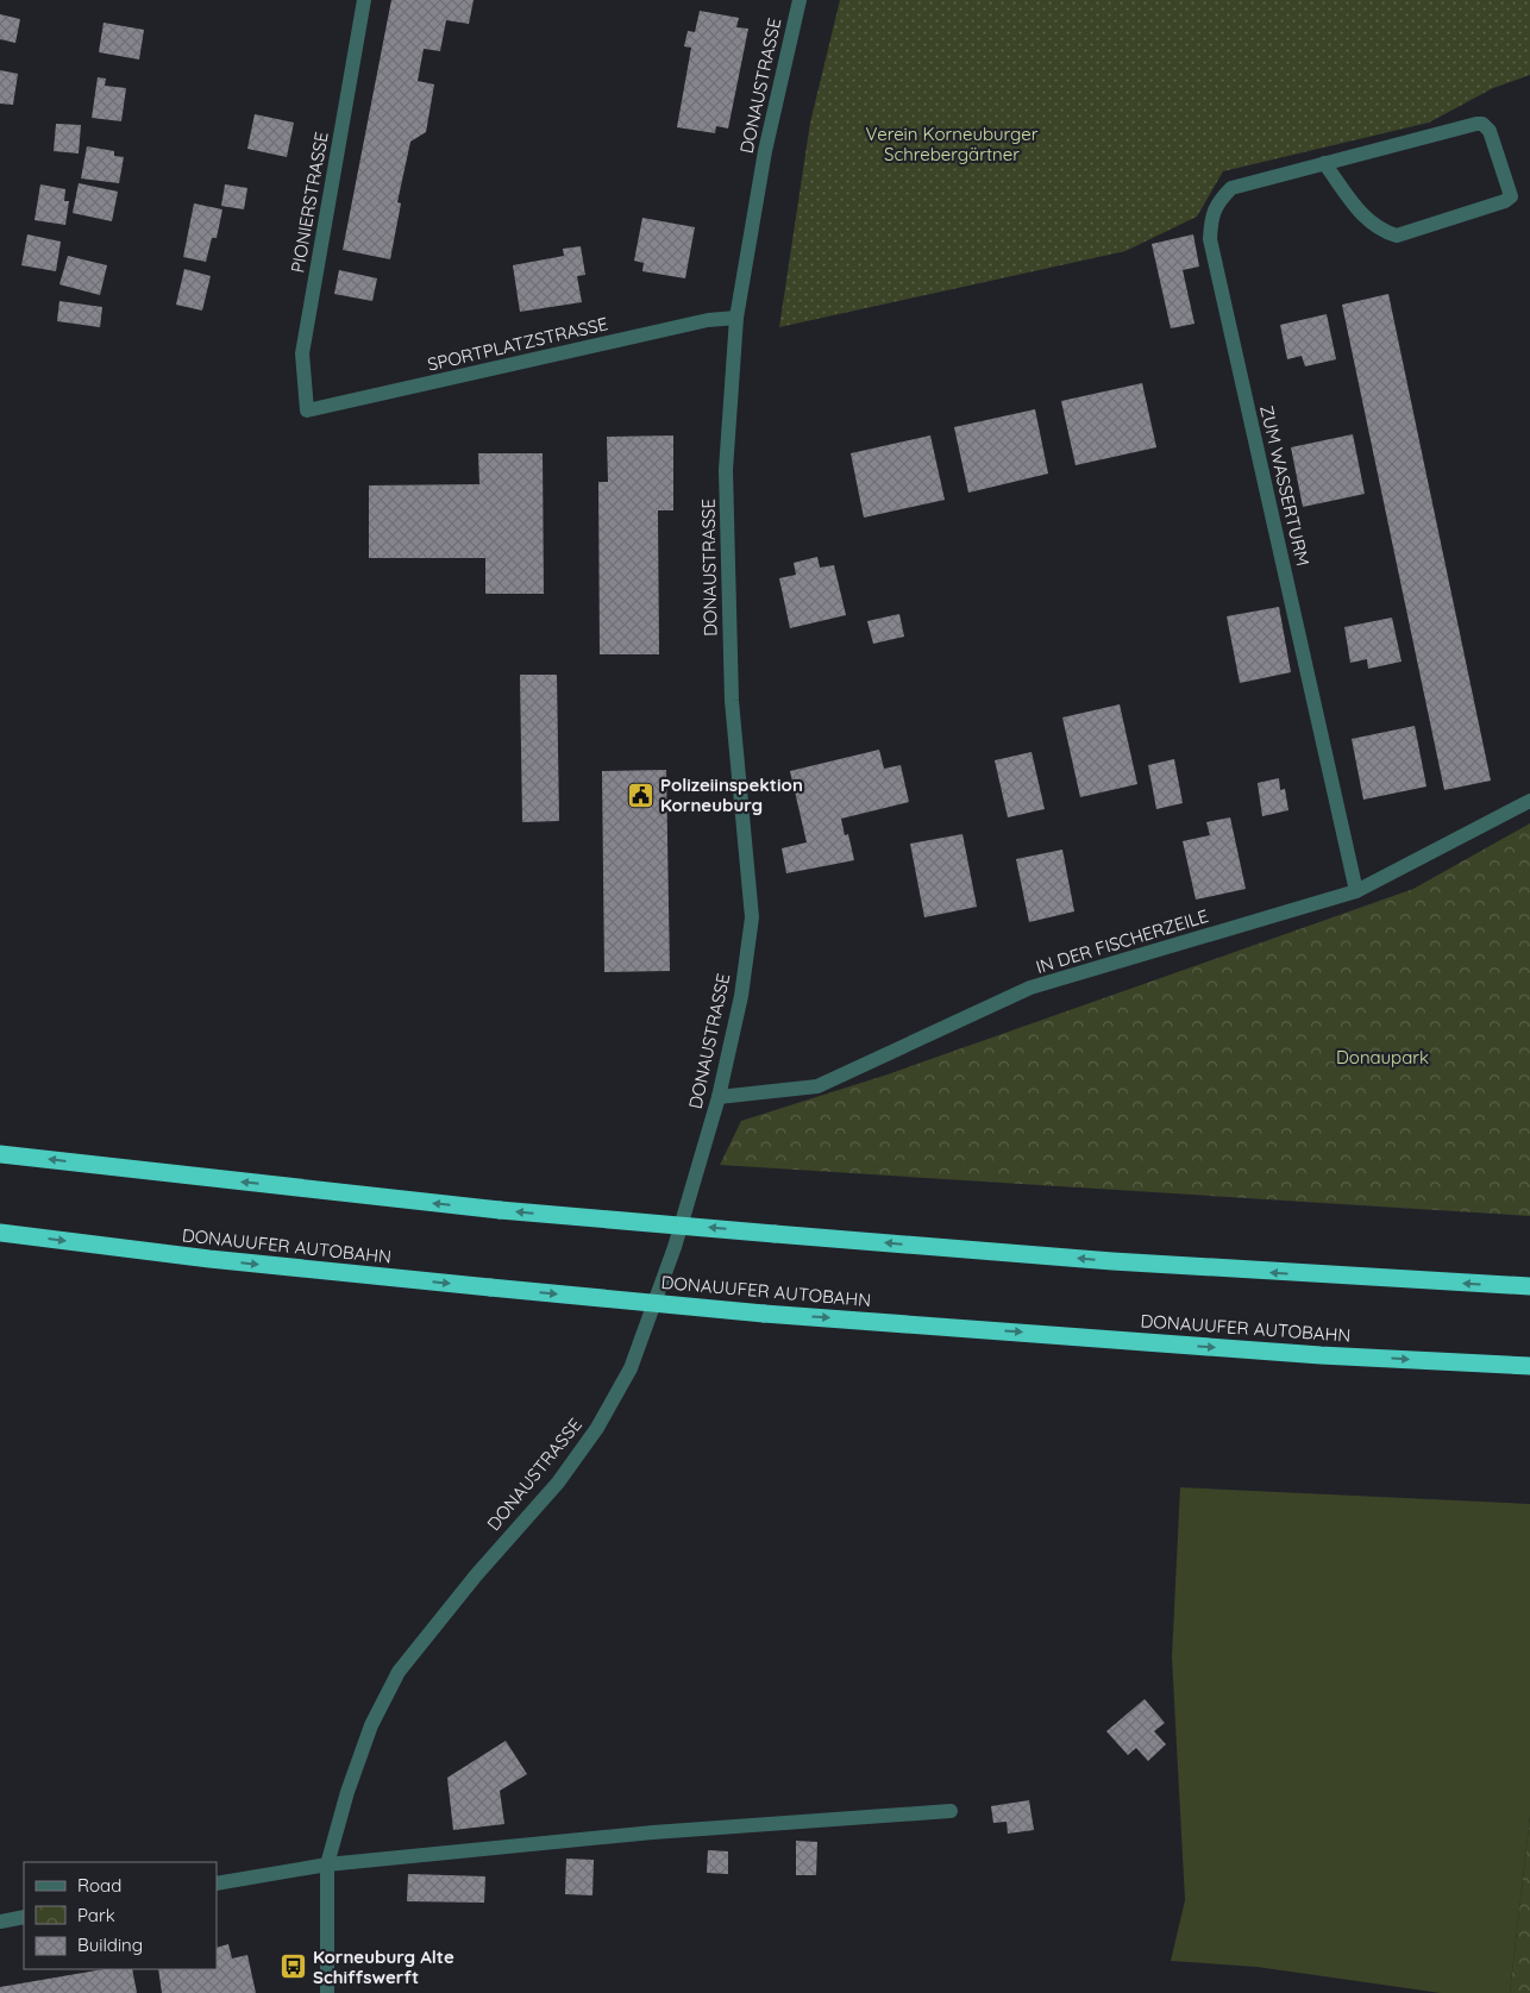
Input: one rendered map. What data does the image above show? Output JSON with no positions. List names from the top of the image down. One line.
{"streets":{"highway":["DONAUUFER AUTOBAHN"],"street":["DONAUSTRASSE","PIONIERSTRASSE","SPORTPLATZSTRASSE","ZUM WASSERTURM","IN DER FISCHERZEILE"]},"crossings":[["DONAUSTRASSE","SPORTPLATZSTRASSE"],["DONAUSTRASSE","IN DER FISCHERZEILE"],["PIONIERSTRASSE","SPORTPLATZSTRASSE"],["ZUM WASSERTURM","IN DER FISCHERZEILE"]],"parks":["Verein Korneuburger Schrebergärtner","Donaupark"],"places":{"public building":["Polizeiinspektion Korneuburg"],"bus stop":["Korneuburg Alte Schiffswerft"]},"legend":["Road","Park","Building"]}
